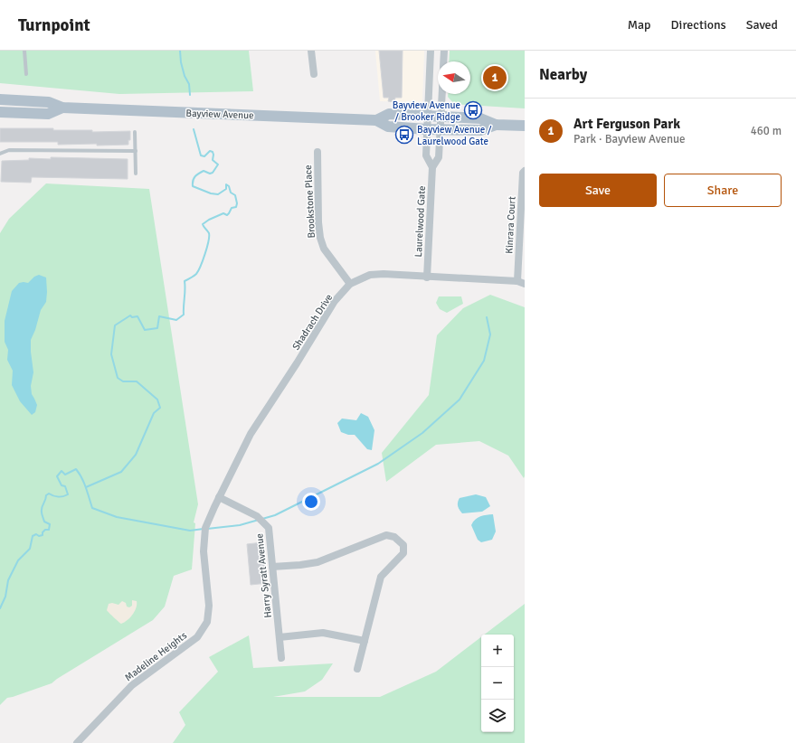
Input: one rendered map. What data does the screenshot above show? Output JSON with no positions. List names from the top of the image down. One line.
{"streets":{"main road":["Bayview Avenue"],"street":["Brookstone Place","Laurelwood Gate","Kinrara Court","Shadrach Drive","Harry Syratt Avenue","Madeline Heights"]},"crossings":[["Bayview Avenue","Laurelwood Gate"],["Brookstone Place","Shadrach Drive"],["Laurelwood Gate","Shadrach Drive"],["Kinrara Court","Shadrach Drive"],["Shadrach Drive","Madeline Heights"],["Harry Syratt Avenue","Madeline Heights"]],"places":{"bus stop":["Bayview Avenue / Brooker Ridge","Bayview Avenue / Laurelwood Gate"]},"north":"left","page":{"header":"Turnpoint","nav":["Map","Directions","Saved"],"heading":"Nearby","pins":"1","list":[{"mark":"1","name":"Art Ferguson Park","note":"Park · Bayview Avenue","value":"460 m"}],"buttons":["Save","Share"],"map_buttons":["+","−"]}}
